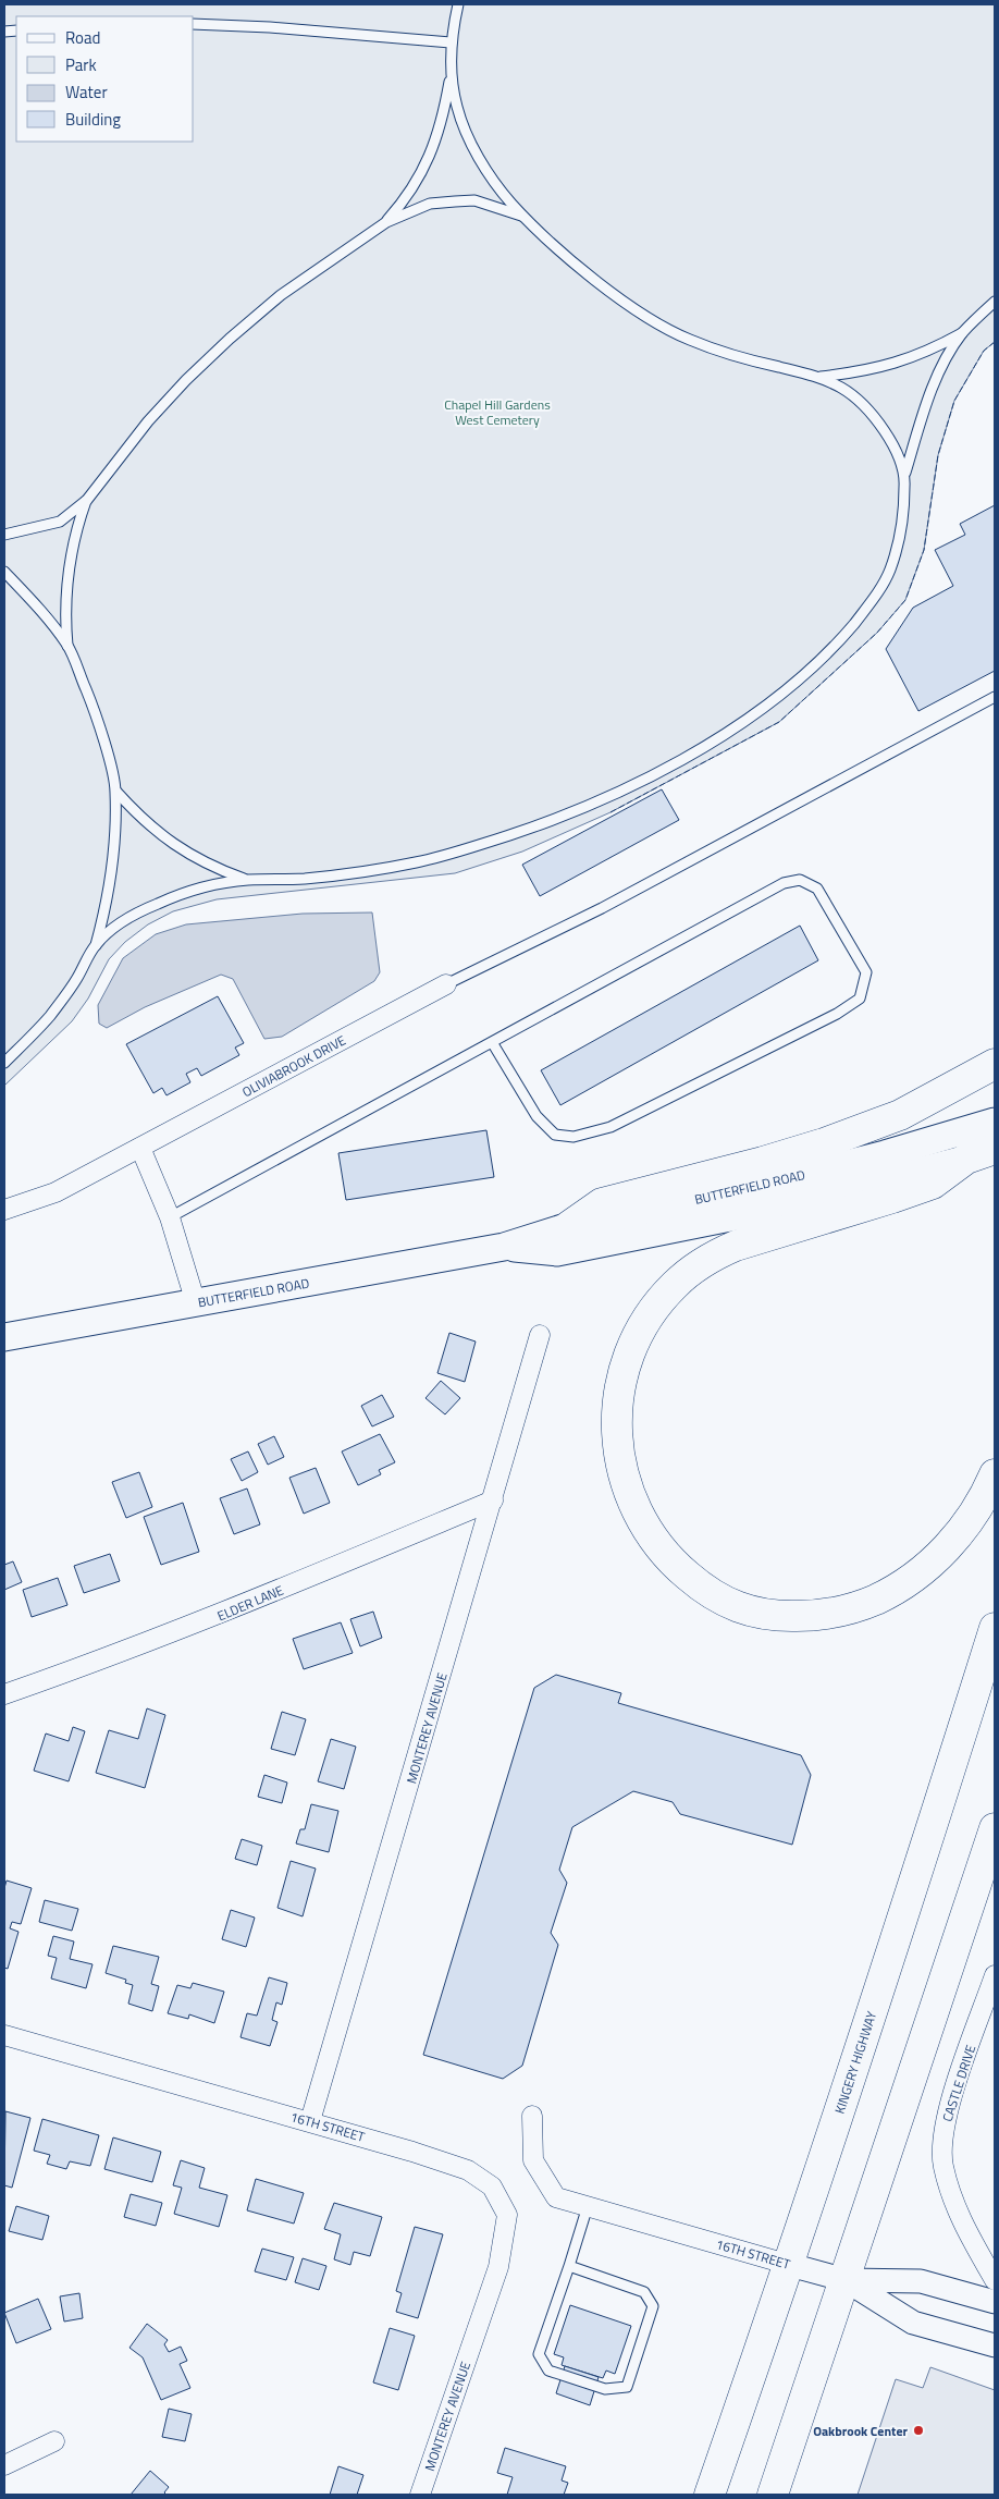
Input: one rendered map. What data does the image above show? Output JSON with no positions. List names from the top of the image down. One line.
{"streets":{"highway":["BUTTERFIELD ROAD","KINGERY HIGHWAY"],"street":["OLIVIABROOK DRIVE","ELDER LANE","MONTEREY AVENUE","CASTLE DRIVE","16TH STREET"]},"crossings":[["ELDER LANE","MONTEREY AVENUE"],["MONTEREY AVENUE","16TH STREET"],["KINGERY HIGHWAY","16TH STREET"]],"parks":["Chapel Hill Gardens West Cemetery"],"places":["Oakbrook Center"],"legend":["Road","Park","Water","Building"]}
